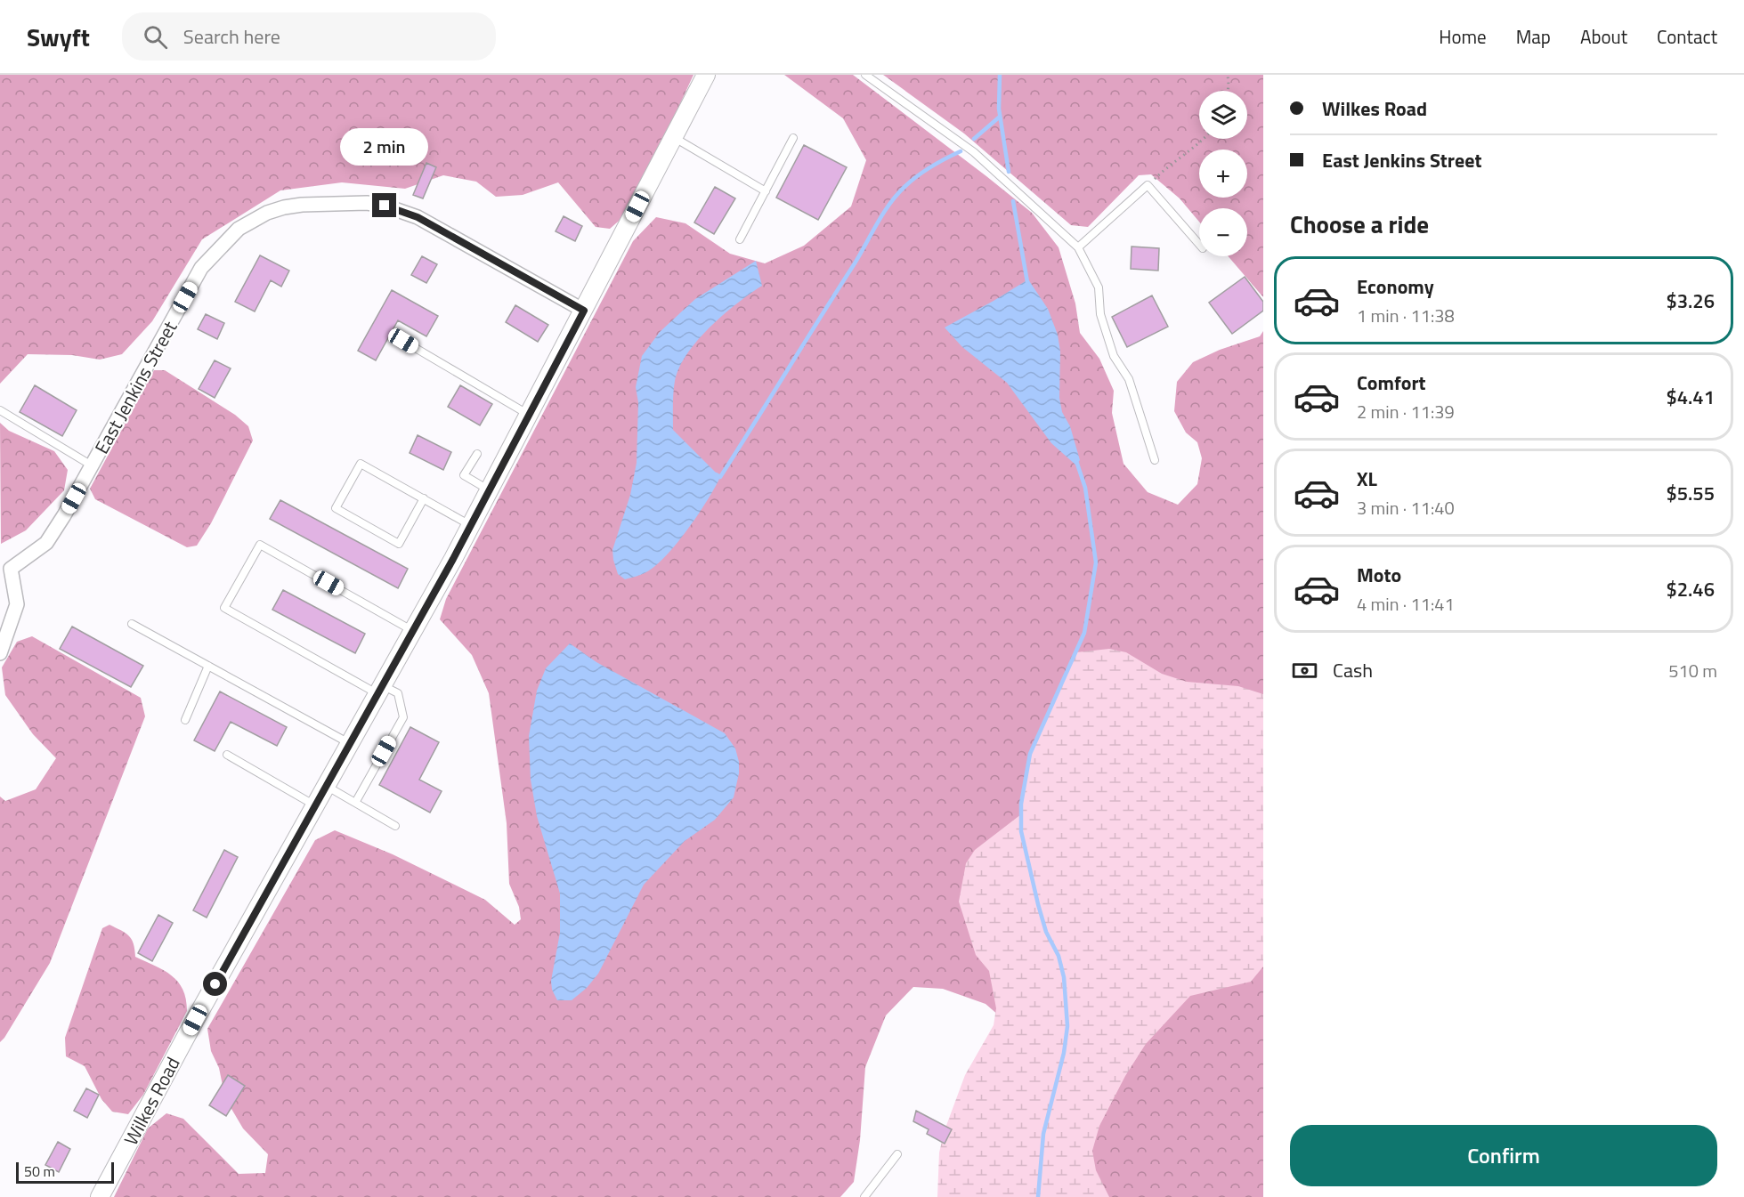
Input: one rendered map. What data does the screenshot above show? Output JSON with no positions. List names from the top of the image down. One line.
{"streets":{"street":["East Jenkins Street","Wilkes Road"]},"crossings":[["East Jenkins Street","Wilkes Road"]],"scale_bar":"50 m","page":{"header":"Swyft","search":"Search here","nav":["Home","Map","About","Contact"],"banner":["Wilkes Road","East Jenkins Street"],"map_buttons":["+","−"],"bubble":"2 min","heading":"Choose a ride","list":[{"name":"Economy","note":"1 min · 11:38","value":"$3.26"},{"name":"Comfort","note":"2 min · 11:39","value":"$4.41"},{"name":"XL","note":"3 min · 11:40","value":"$5.55"},{"name":"Moto","note":"4 min · 11:41","value":"$2.46"}],"pay":["Cash","510 m"],"buttons":"Confirm","scale":"50 m"}}
